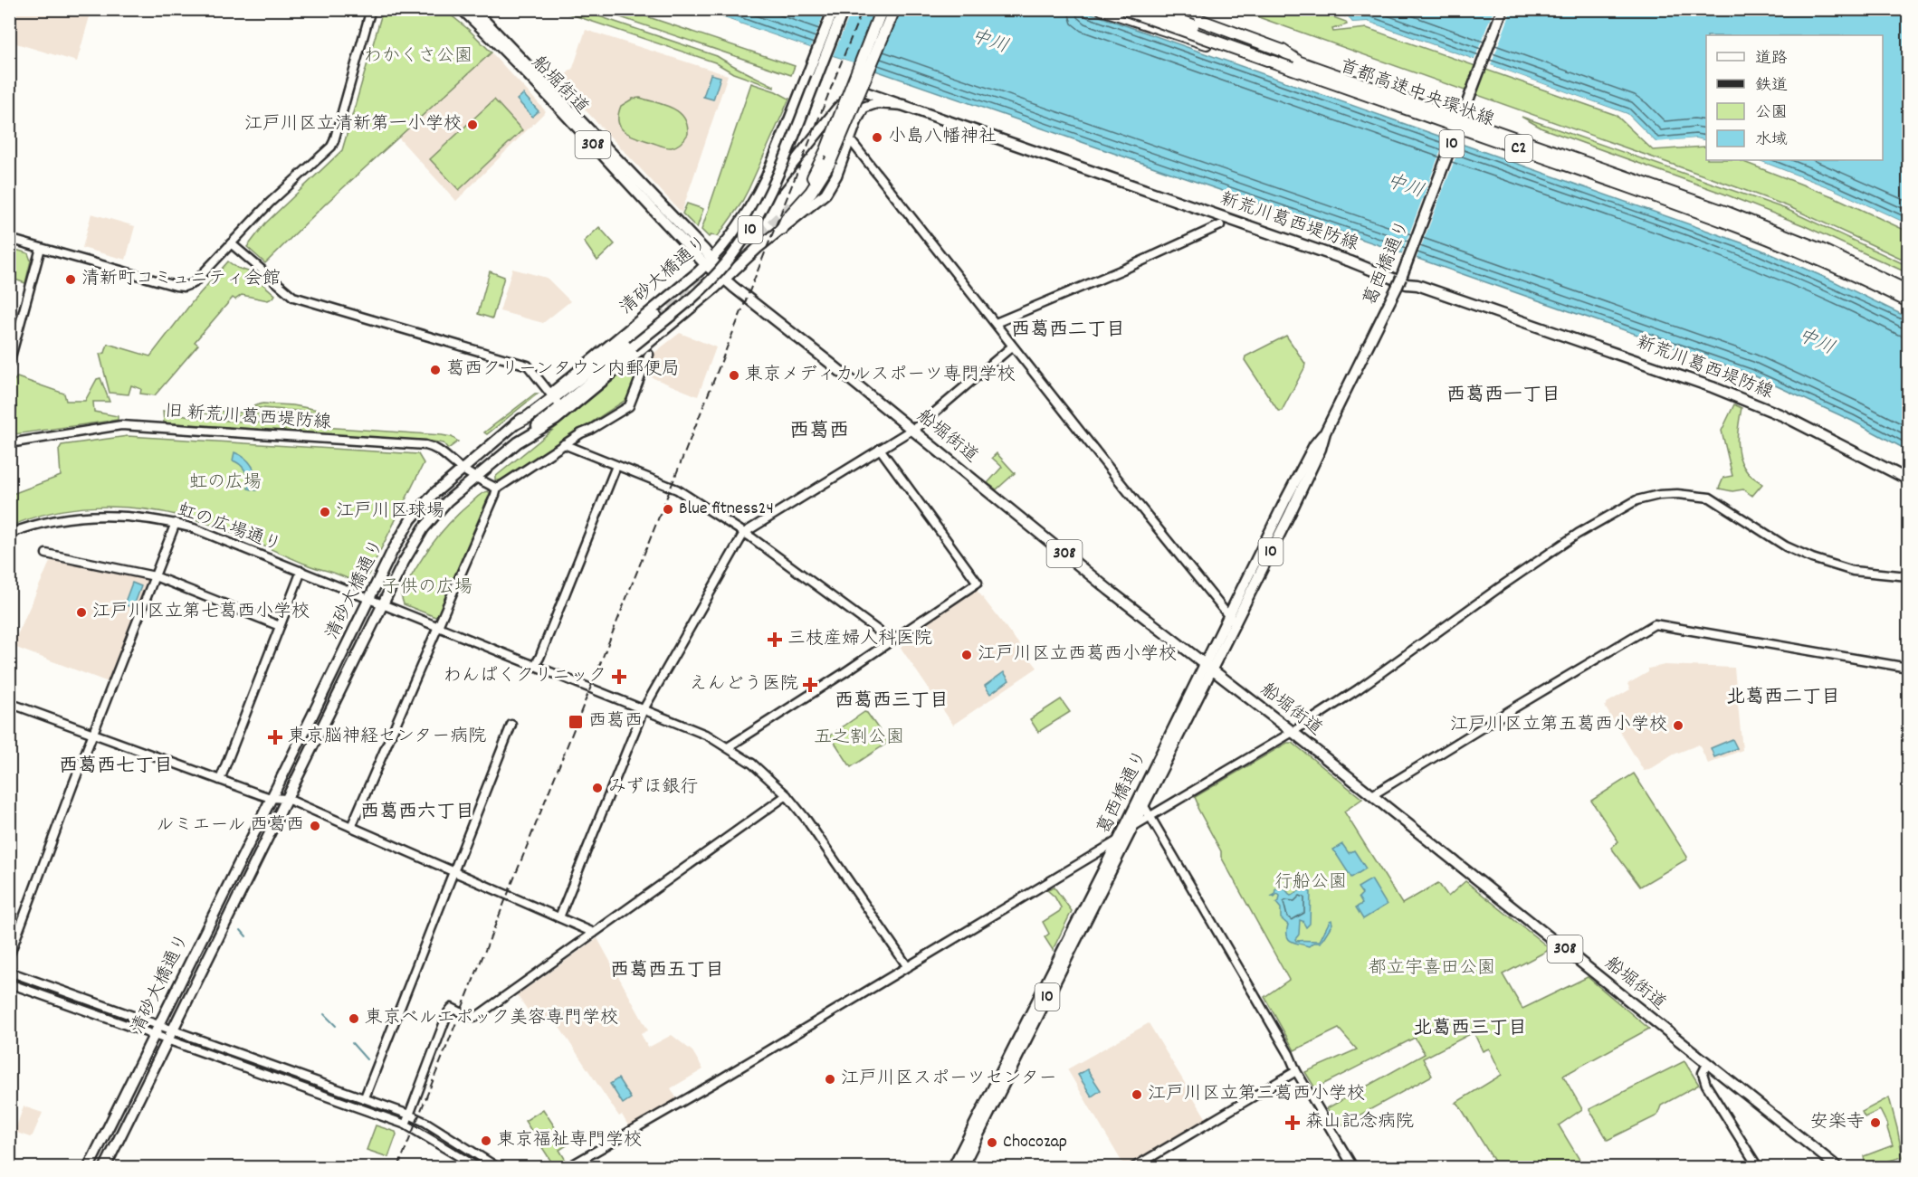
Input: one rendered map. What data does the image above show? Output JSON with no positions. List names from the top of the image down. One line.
{"streets":{"highway":["首都高速中央環状線","C2"],"main road":["船堀街道","10","308","新荒川葛西堤防線","葛西橋通り","清砂大橋通り"],"street":["旧 新荒川葛西堤防線","虹の広場通り"]},"crossings":[["船堀街道","葛西橋通り"],["船堀街道","清砂大橋通り"],["10","清砂大橋通り"],["清砂大橋通り","旧 新荒川葛西堤防線"],["清砂大橋通り","虹の広場通り"]],"districts":["西葛西二丁目","西葛西一丁目","西葛西","北葛西二丁目","西葛西三丁目","西葛西七丁目","西葛西六丁目","西葛西五丁目","北葛西三丁目"],"water":["中川"],"parks":["わかくさ公園","虹の広場","子供の広場","五之割公園","行船公園","都立宇喜田公園"],"places":{"other":["江戸川区立清新第一小学校","小島八幡神社","清新町コミュニティ会館","葛西クリーンタウン内郵便局","東京メディカルスポーツ専門学校","Blue fitness24","江戸川区球場","江戸川区立第七葛西小学校","江戸川区立西葛西小学校","江戸川区立第五葛西小学校","みずほ銀行","ルミエール 西葛西","東京ベルエポック美容専門学校","江戸川区スポーツセンター","江戸川区立第三葛西小学校","安楽寺","東京福祉専門学校","Chocozap"],"health":["三枝産婦人科医院","わんぱくクリニック","えんどう医院","東京脳神経センター病院","森山記念病院"],"transit":["西葛西"]},"legend":["道路","鉄道","公園","水域"]}
